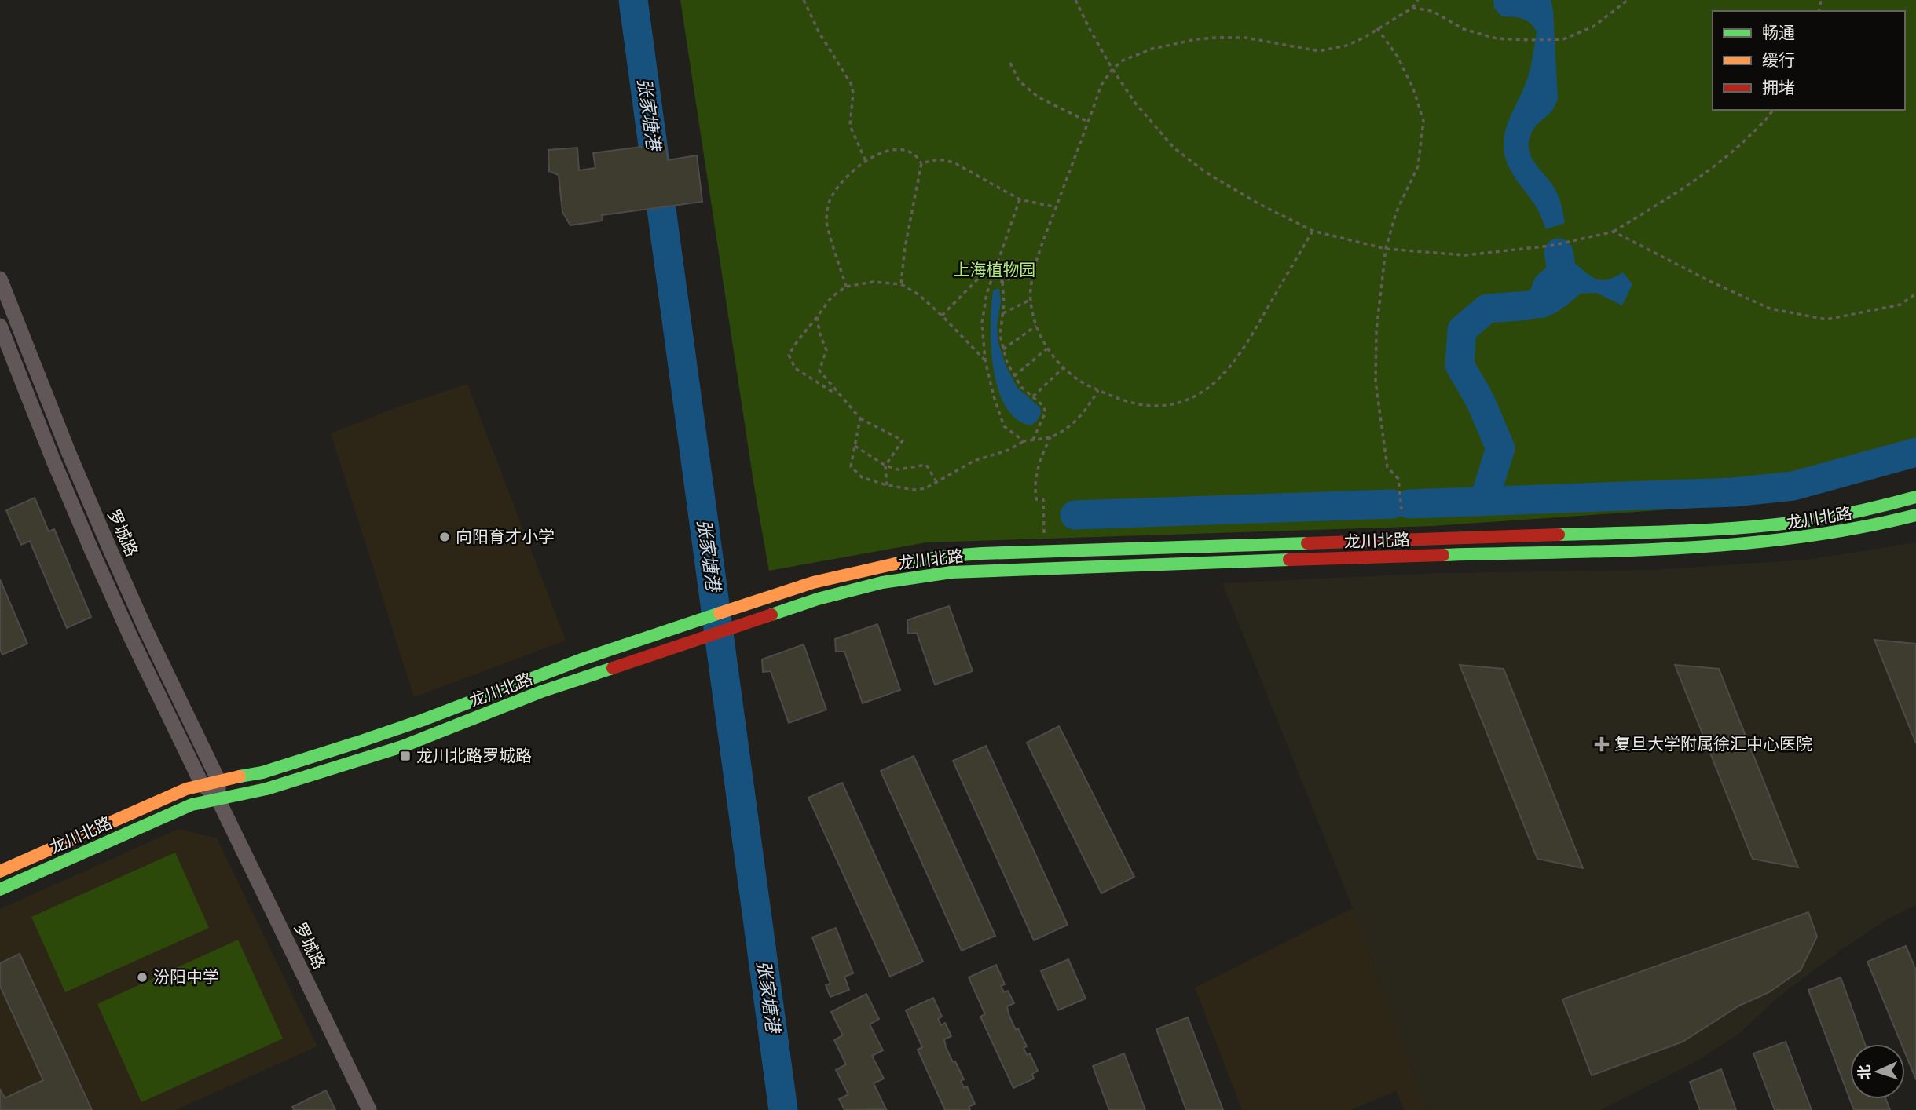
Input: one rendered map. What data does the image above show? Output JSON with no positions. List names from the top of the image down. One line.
{"streets":{"street":["龙川北路","罗城路"]},"crossings":[["龙川北路","罗城路"]],"water":["张家塘港"],"parks":["上海植物园"],"places":{"other":["向阳育才小学","汾阳中学"],"health":["复旦大学附属徐汇中心医院"],"transit":["龙川北路罗城路"]},"legend":["畅通","缓行","拥堵"],"north":"left"}
